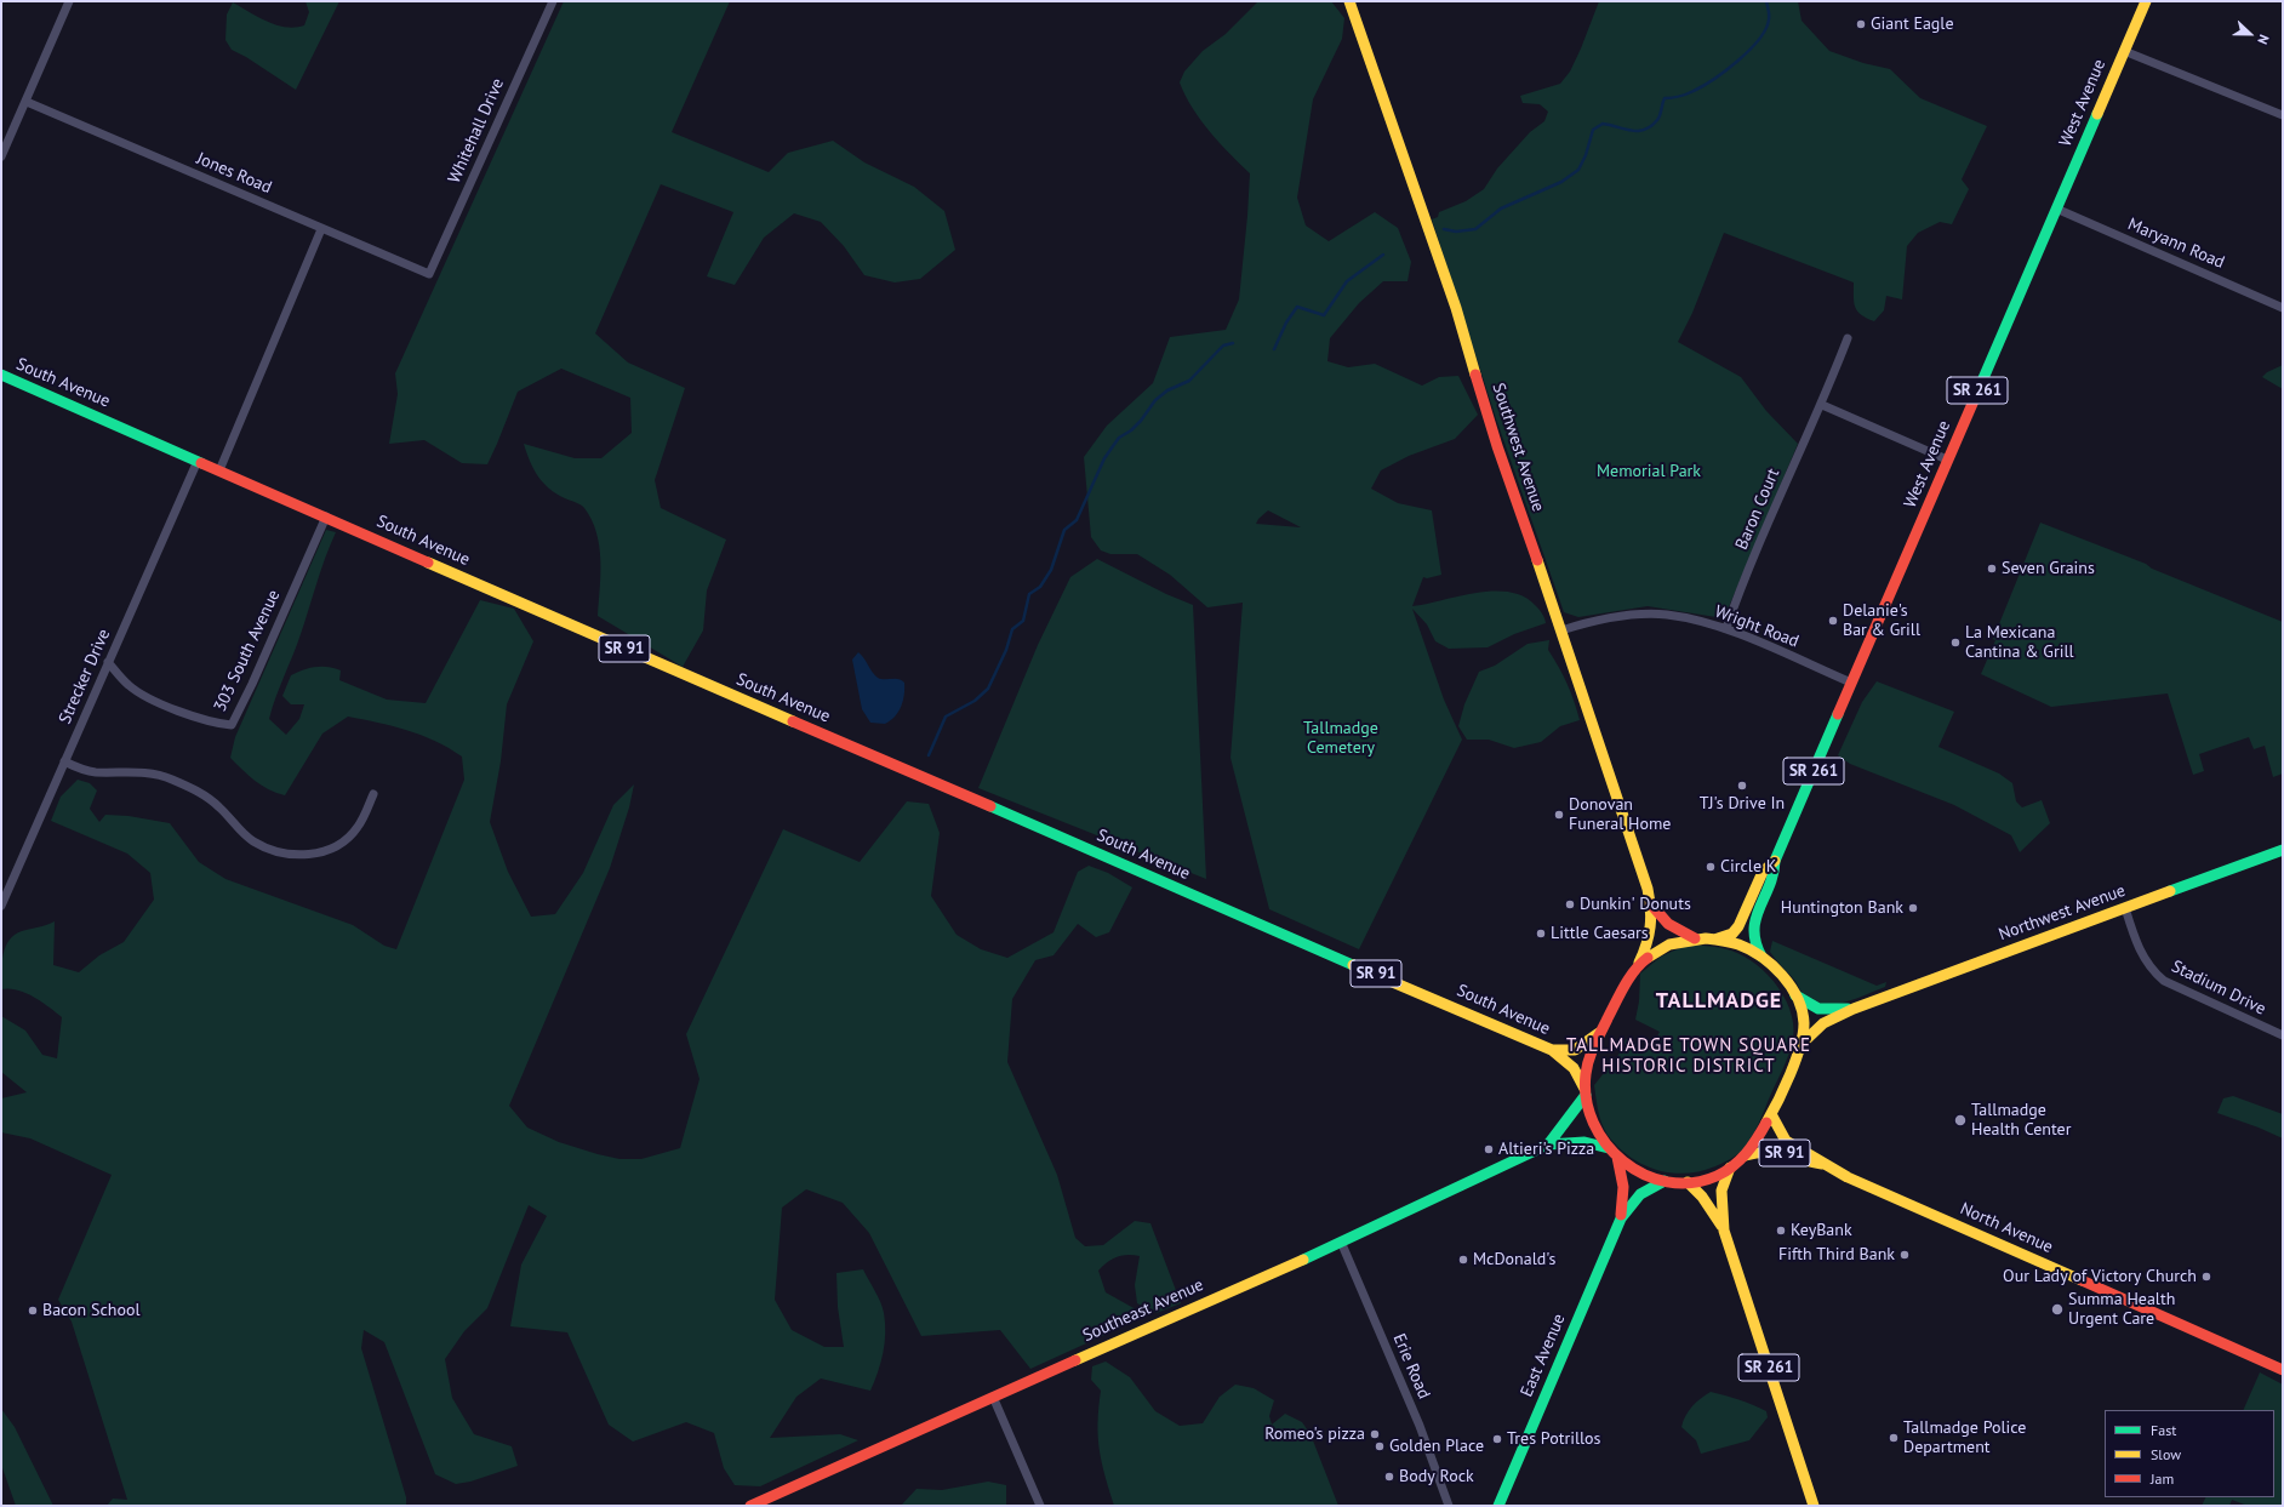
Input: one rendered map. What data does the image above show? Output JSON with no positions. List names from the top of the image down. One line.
{"streets":{"main road":["West Avenue","South Avenue","SR 261","Southwest Avenue","SR 91","Northwest Avenue","North Avenue","Southeast Avenue","East Avenue"],"street":["Whitehall Drive","Jones Road","Maryann Road","Baron Court","Wright Road","303 South Avenue","Strecker Drive","Stadium Drive","Erie Road"]},"crossings":[["West Avenue","Maryann Road"],["West Avenue","Wright Road"],["West Avenue","SR 91"],["Whitehall Drive","Jones Road"],["South Avenue","SR 91"],["South Avenue","303 South Avenue"],["South Avenue","Strecker Drive"],["South Avenue","Southeast Avenue"],["SR 261","SR 91"],["Southwest Avenue","Wright Road"],["Southwest Avenue","SR 91"],["Baron Court","Wright Road"],["SR 91","Northwest Avenue"],["SR 91","North Avenue"],["SR 91","Southeast Avenue"],["SR 91","East Avenue"],["303 South Avenue","Strecker Drive"],["Northwest Avenue","Stadium Drive"],["Southeast Avenue","Erie Road"]],"districts":["TALLMADGE","TALLMADGE TOWN SQUARE HISTORIC DISTRICT"],"parks":["Memorial Park","Tallmadge Cemetery"],"places":["Giant Eagle","Seven Grains","Delanie's Bar & Grill","La Mexicana Cantina & Grill","TJ's Drive In","Donovan Funeral Home","Circle K","Dunkin' Donuts","Huntington Bank","Little Caesars","Tallmadge Health Center","Altieri's Pizza","KeyBank","Fifth Third Bank","McDonald's","Our Lady of Victory Church","Summa Health Urgent Care","Bacon School","Romeo's pizza","Tallmadge Police Department","Tres Potrillos","Golden Place","Body Rock"],"legend":["Fast","Slow","Jam"],"north":"right"}
